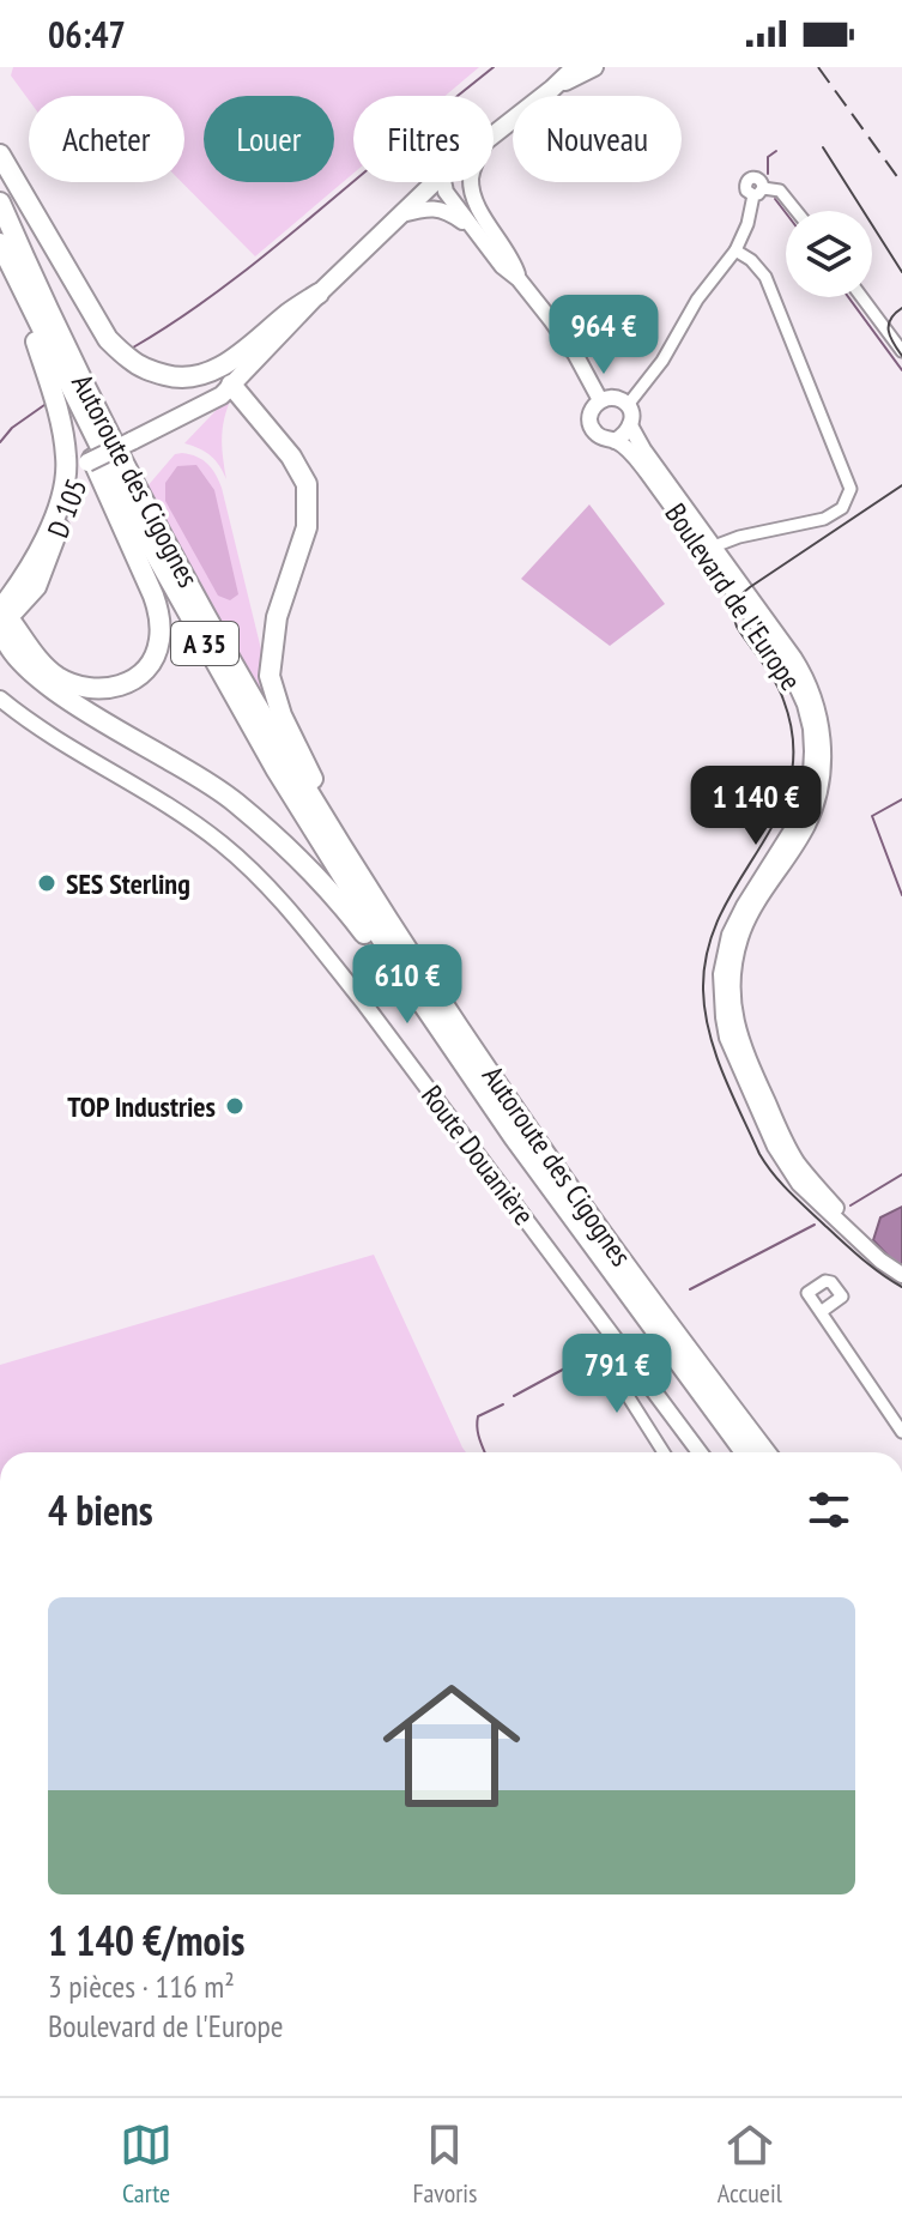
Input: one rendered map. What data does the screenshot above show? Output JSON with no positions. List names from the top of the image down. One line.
{"streets":{"highway":["Autoroute des Cigognes","A 35"],"main road":["D 105"],"street":["Boulevard de l'Europe","Route Douanière"]},"places":["SES Sterling","TOP Industries"],"page":{"status":"06:47","chip":["Acheter","Louer","Filtres","Nouveau"],"price":["964 €","1 140 €","610 €","791 €"],"heading":"4 biens","list":[{"name":"1 140 €/mois","note":"3 pièces · 116 m² · Boulevard de l'Europe"}],"tabs":["Carte","Favoris","Accueil"]}}
